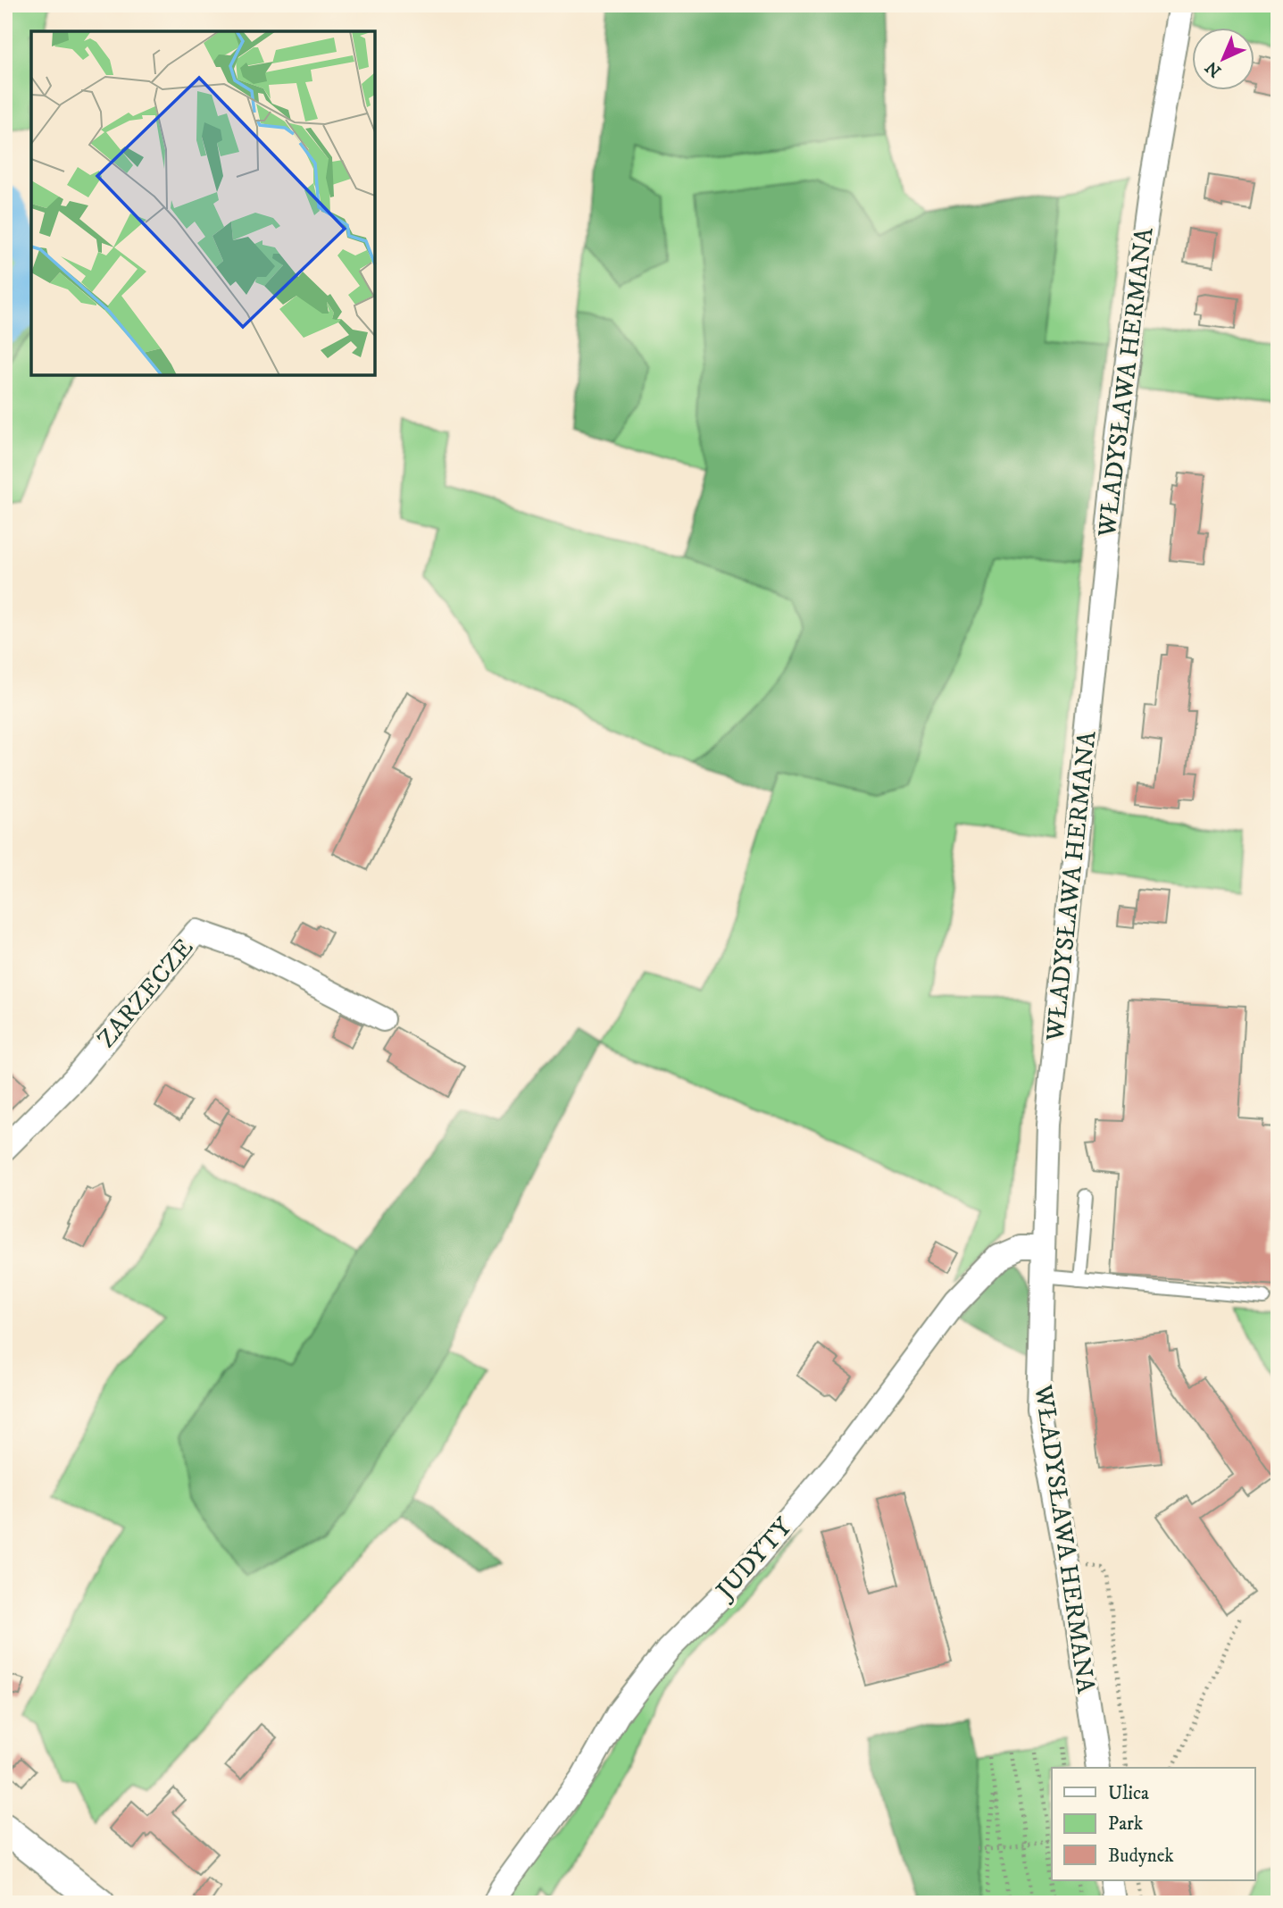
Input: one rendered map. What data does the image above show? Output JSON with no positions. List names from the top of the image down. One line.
{"streets":{"street":["WŁADYSŁAWA HERMANA","ZARZECZE","JUDYTY"]},"crossings":[["WŁADYSŁAWA HERMANA","JUDYTY"]],"legend":["Ulica","Park","Budynek"],"north":"bottom left"}
